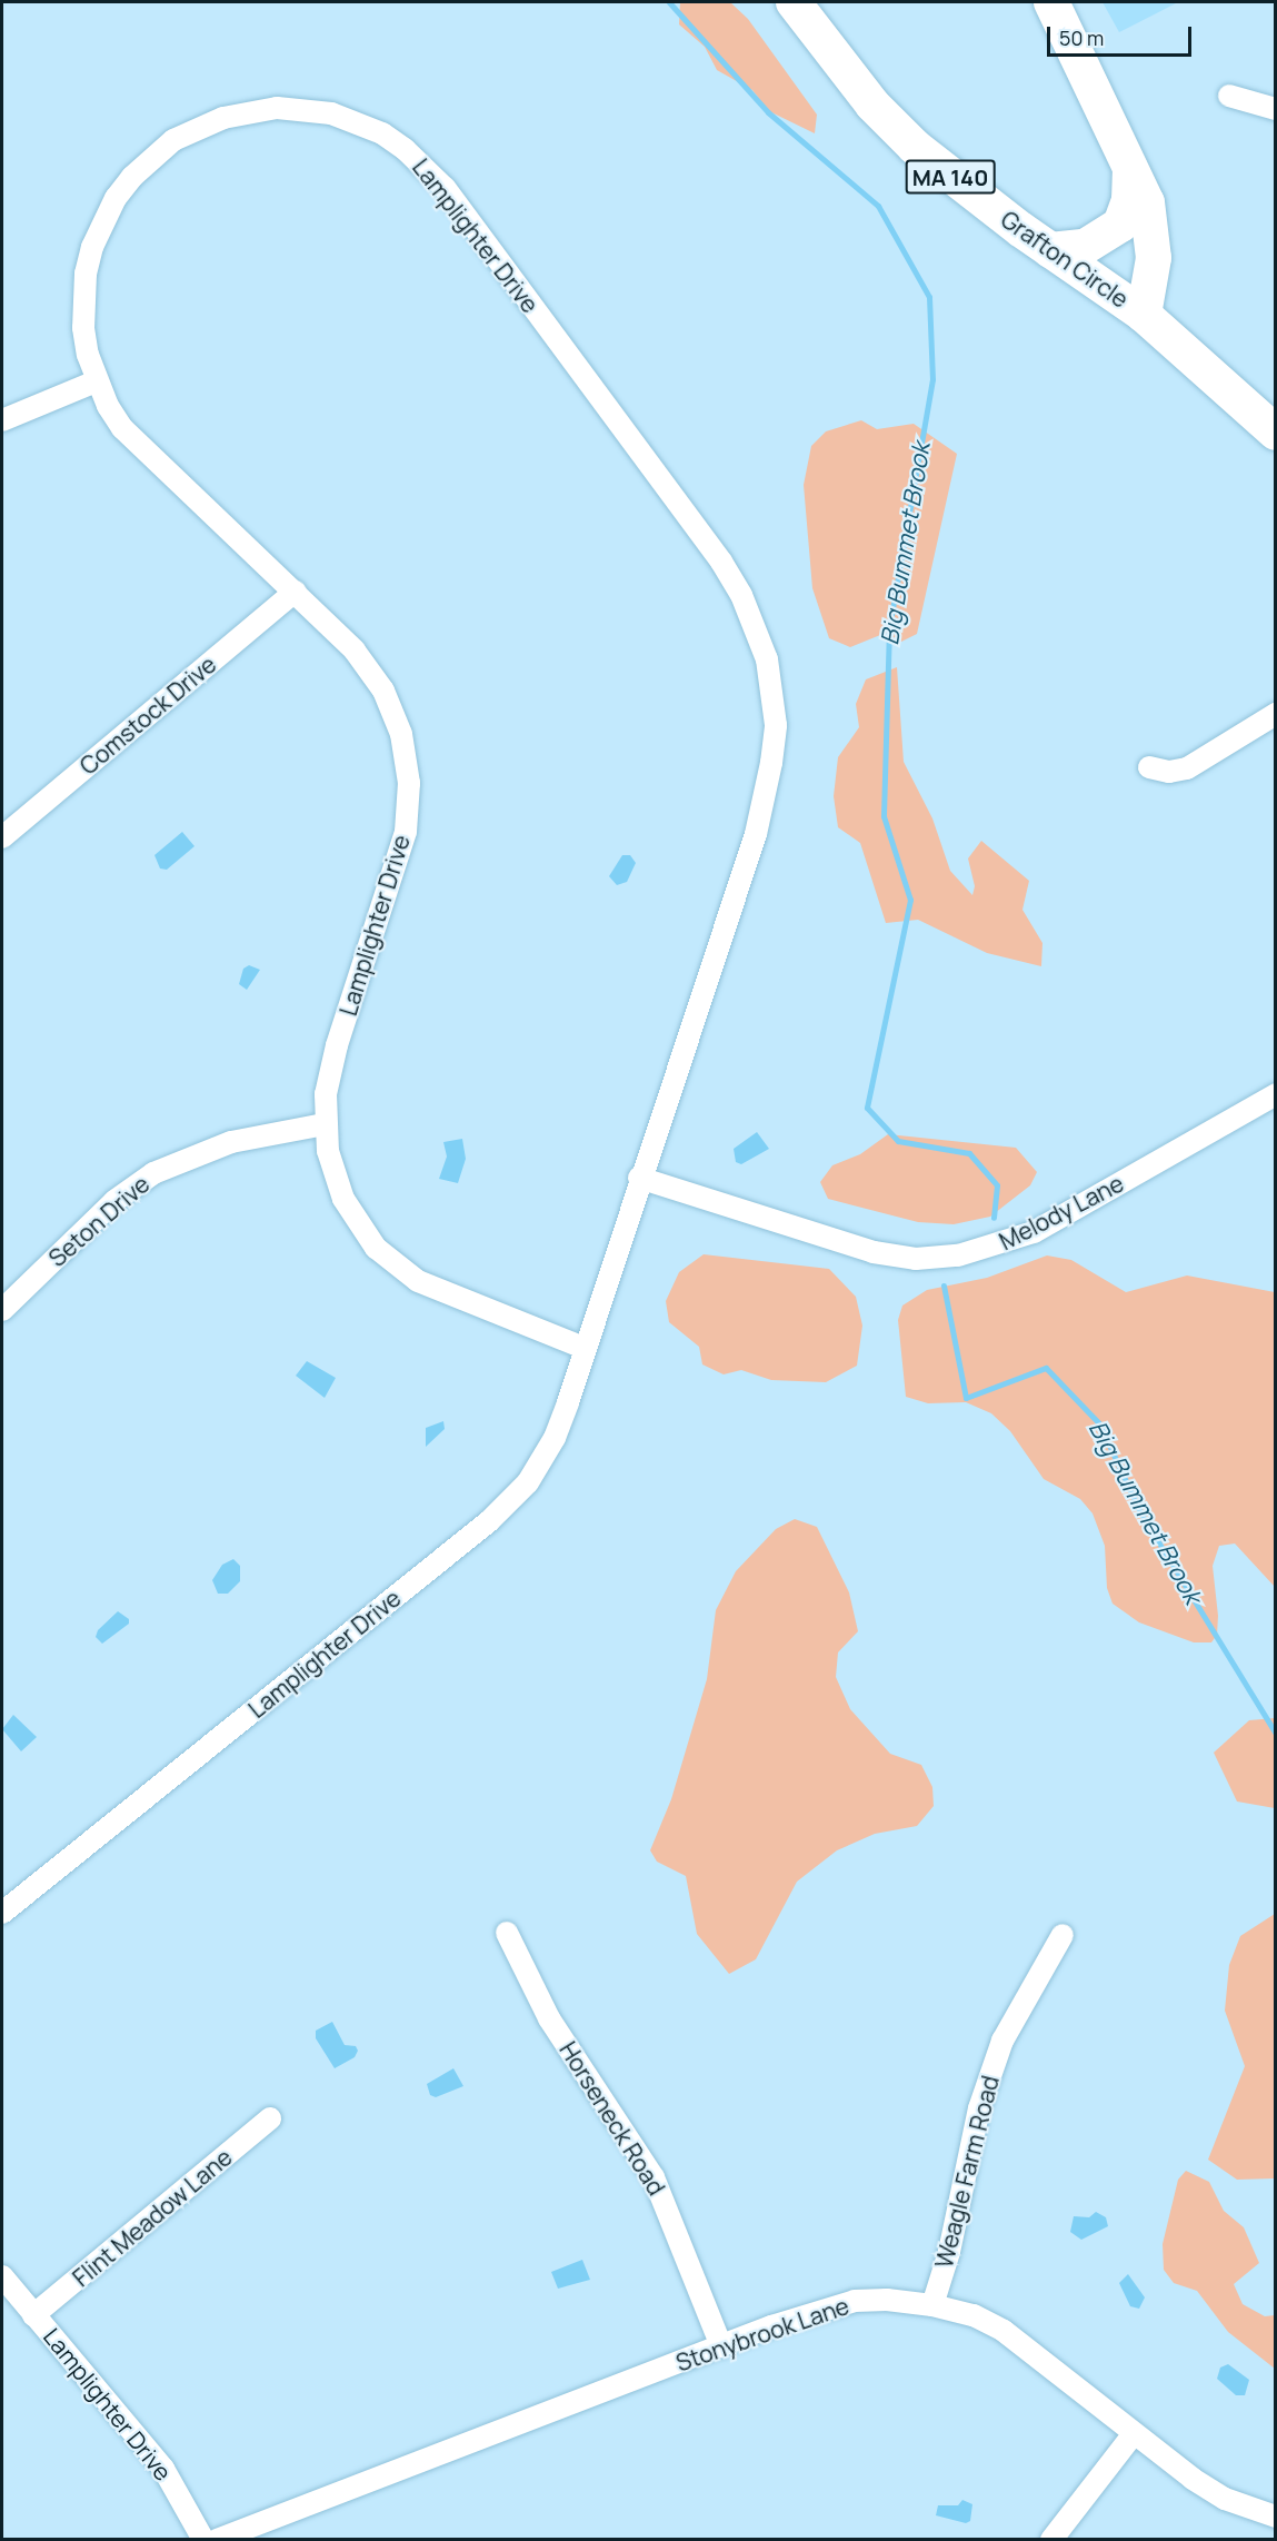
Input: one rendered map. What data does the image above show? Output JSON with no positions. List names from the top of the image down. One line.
{"streets":{"main road":["MA 140","Grafton Circle"],"street":["Lamplighter Drive","Comstock Drive","Melody Lane","Seton Drive","Horseneck Road","Weagle Farm Road","Flint Meadow Lane","Stonybrook Lane"]},"crossings":[["MA 140","Grafton Circle"],["Lamplighter Drive","Comstock Drive"],["Lamplighter Drive","Melody Lane"],["Lamplighter Drive","Seton Drive"],["Lamplighter Drive","Flint Meadow Lane"],["Horseneck Road","Stonybrook Lane"],["Weagle Farm Road","Stonybrook Lane"]],"water":["Big Bummet Brook"],"scale_bar":"50 m"}
